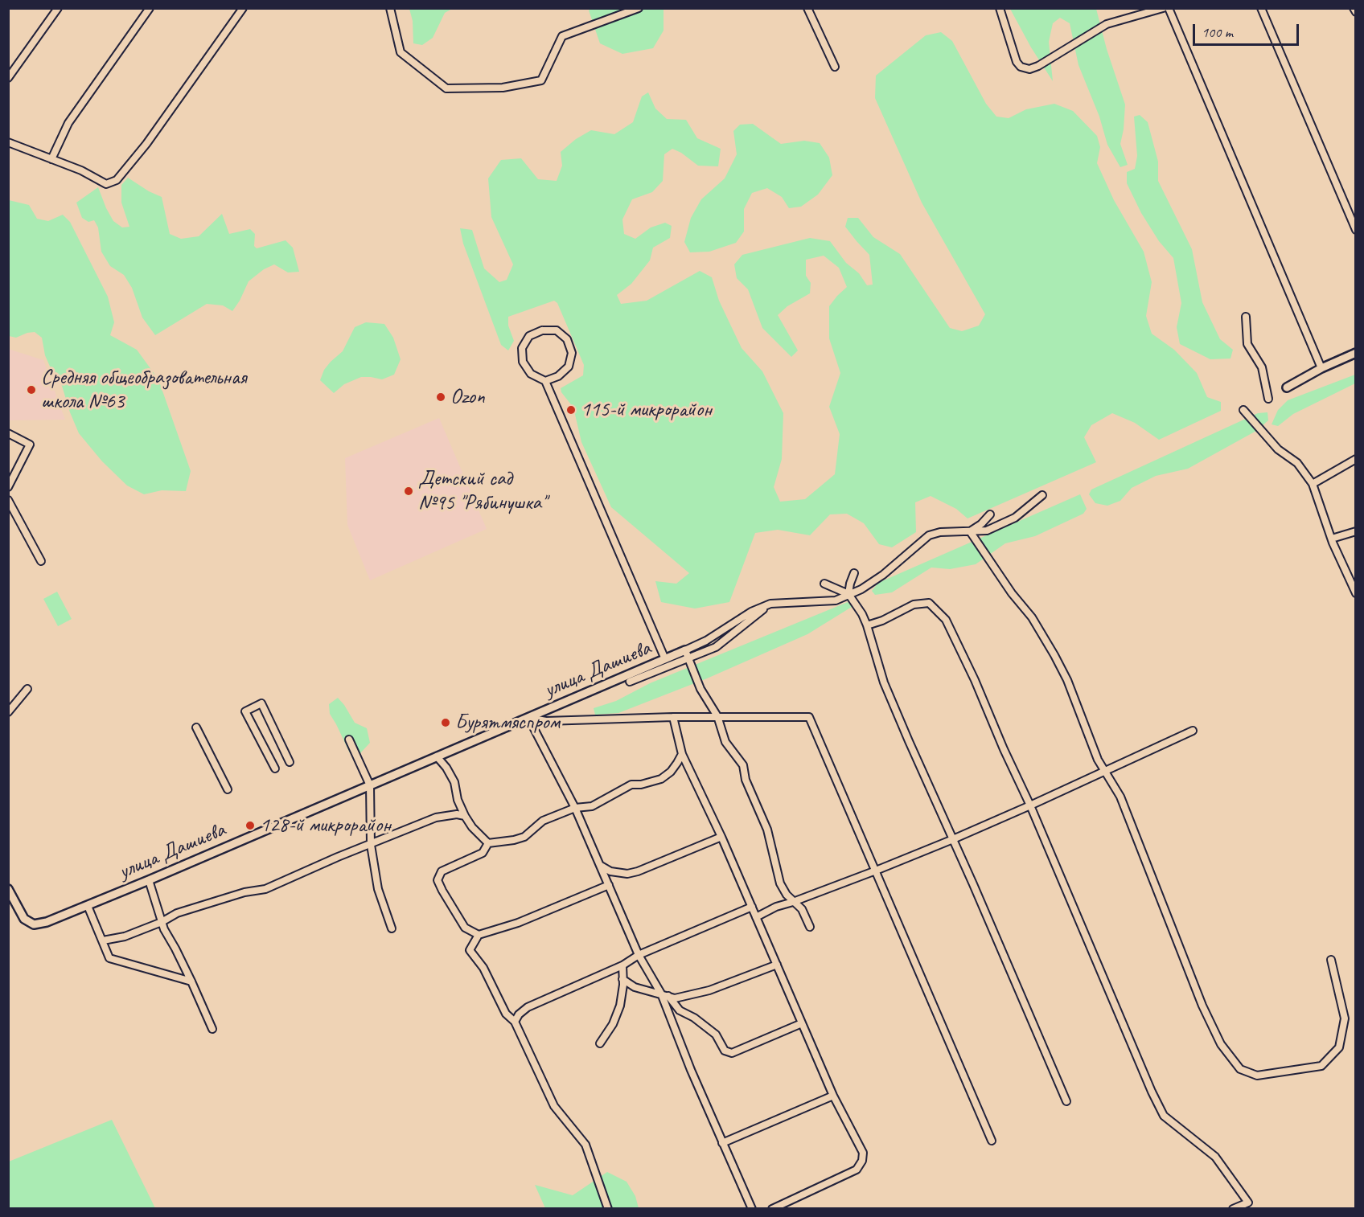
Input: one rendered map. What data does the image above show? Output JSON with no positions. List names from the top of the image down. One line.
{"streets":{"street":["улица Дашиева"]},"places":["Средняя общеобразовательная школа №63","Ozon","115-й микрорайон","Детский сад №95 \"Рябинушка\"","Бурятмяспром","128-й микрорайон"],"scale_bar":"100 m"}
